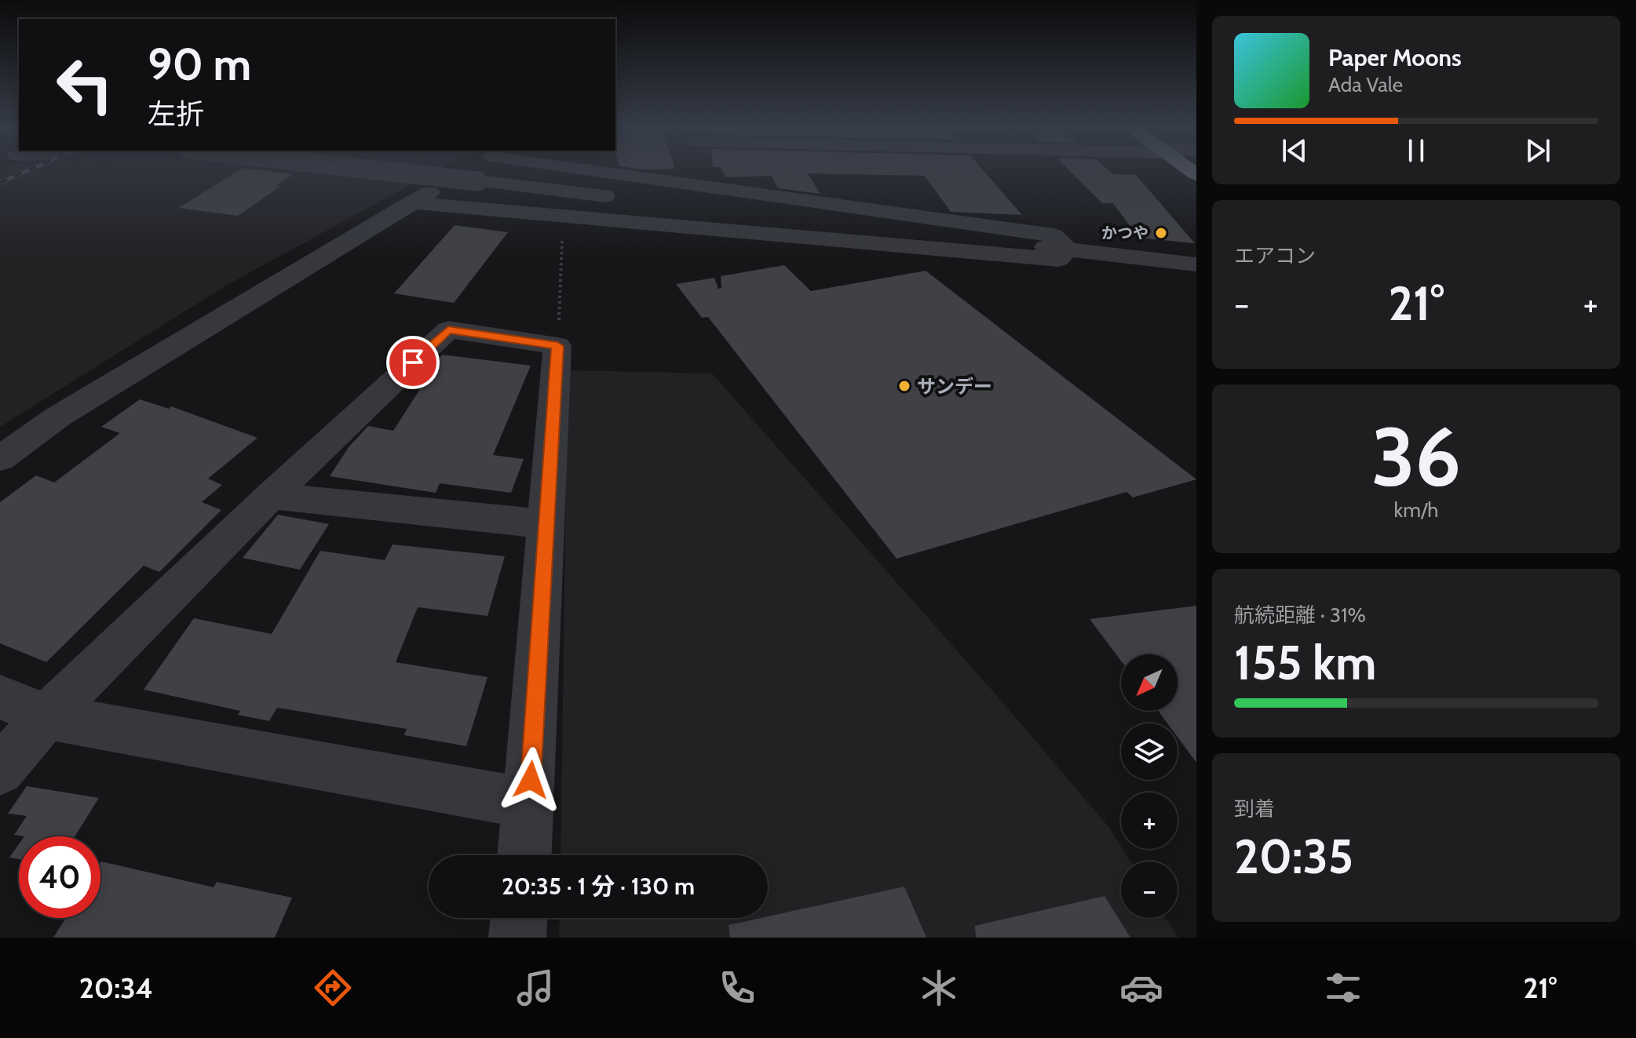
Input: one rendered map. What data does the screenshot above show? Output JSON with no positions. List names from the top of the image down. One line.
{"places":["かつや","サンデー"],"north":"bottom left","page":{"turn":["90 m","左折"],"song":["Paper Moons","Ada Vale"],"tile":["エアコン",["36","km/h"],["航続距離 · 31%","155 km"],["到着","20:35"]],"heat":["−","21°","+"],"map_buttons":["+","−"],"limit":"40","trip":"20:35 · 1 分 · 130 m","tabs":["20:34","21°"]}}
